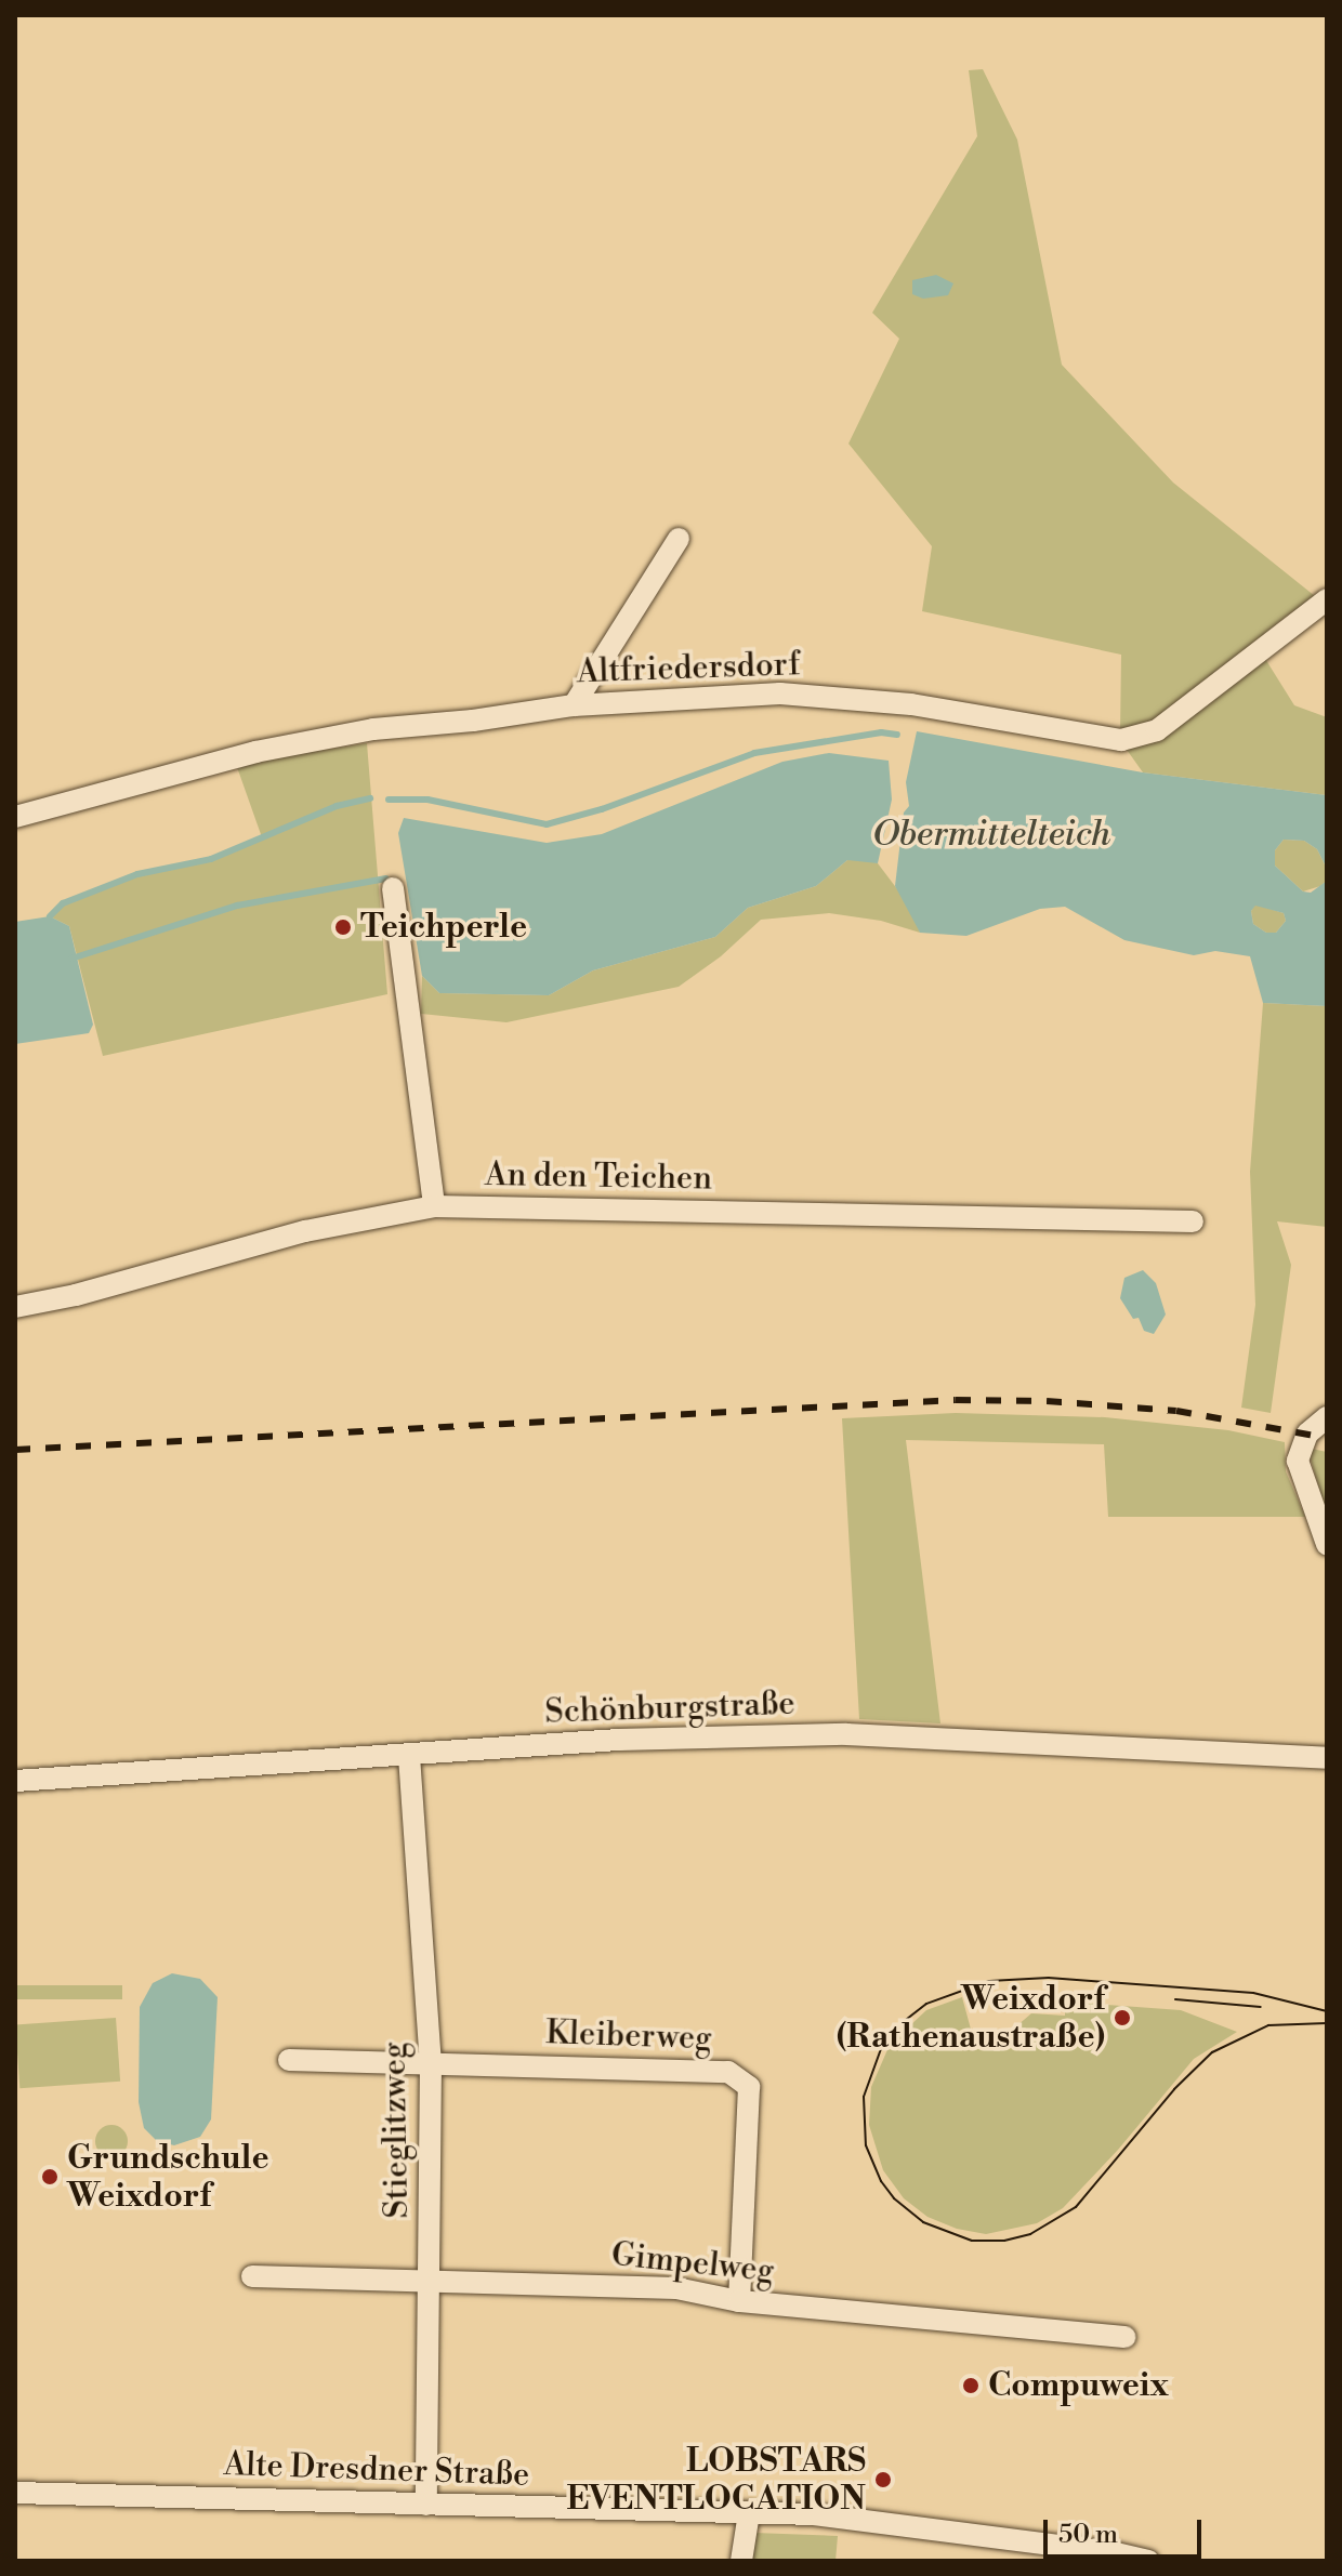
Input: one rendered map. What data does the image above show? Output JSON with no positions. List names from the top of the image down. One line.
{"streets":{"street":["Altfriedersdorf","An den Teichen","Schönburgstraße","Kleiberweg","Stieglitzweg","Gimpelweg","Alte Dresdner Straße"]},"crossings":[["Schönburgstraße","Stieglitzweg"],["Kleiberweg","Stieglitzweg"],["Kleiberweg","Gimpelweg"],["Stieglitzweg","Gimpelweg"],["Stieglitzweg","Alte Dresdner Straße"]],"water":["Obermittelteich"],"places":["Teichperle","Weixdorf (Rathenaustraße)","Grundschule Weixdorf","Compuweix","LOBSTARS EVENTLOCATION"],"scale_bar":"50 m"}
